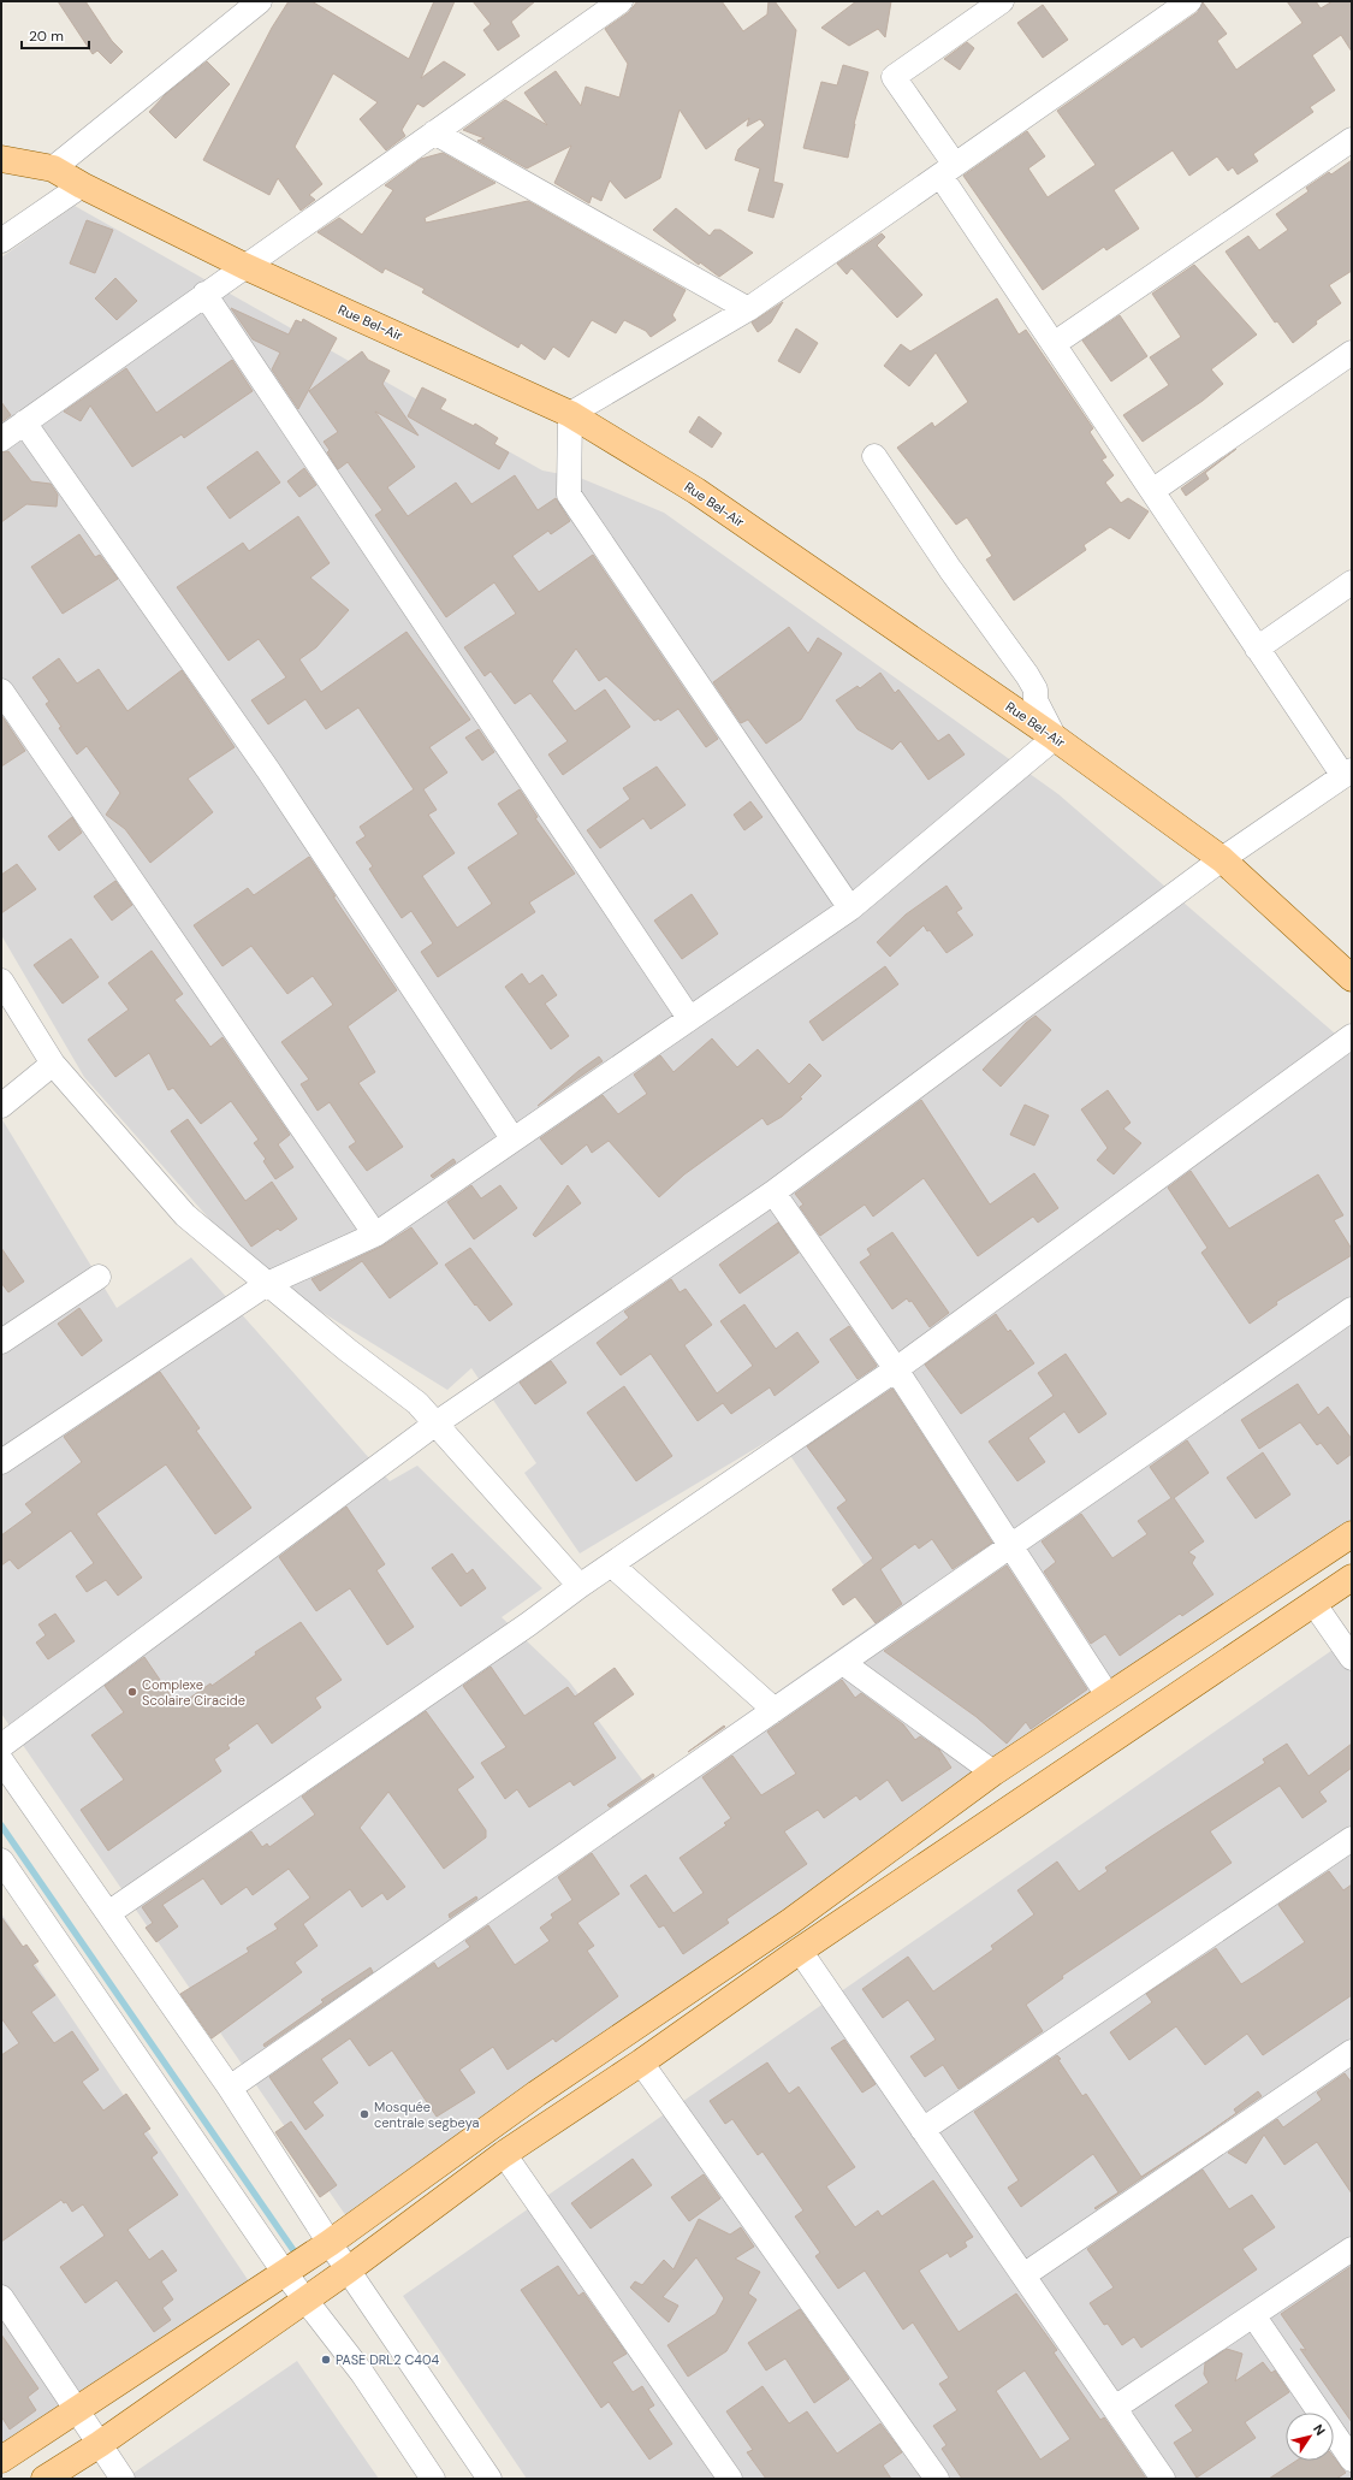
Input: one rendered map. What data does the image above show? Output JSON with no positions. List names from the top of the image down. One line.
{"streets":{"main road":["Rue Bel-Air"]},"places":["Complexe Scolaire Ciracide","Mosquée centrale segbeya","PASE DRL2 C404"],"scale_bar":"20 m","north":"top right"}
